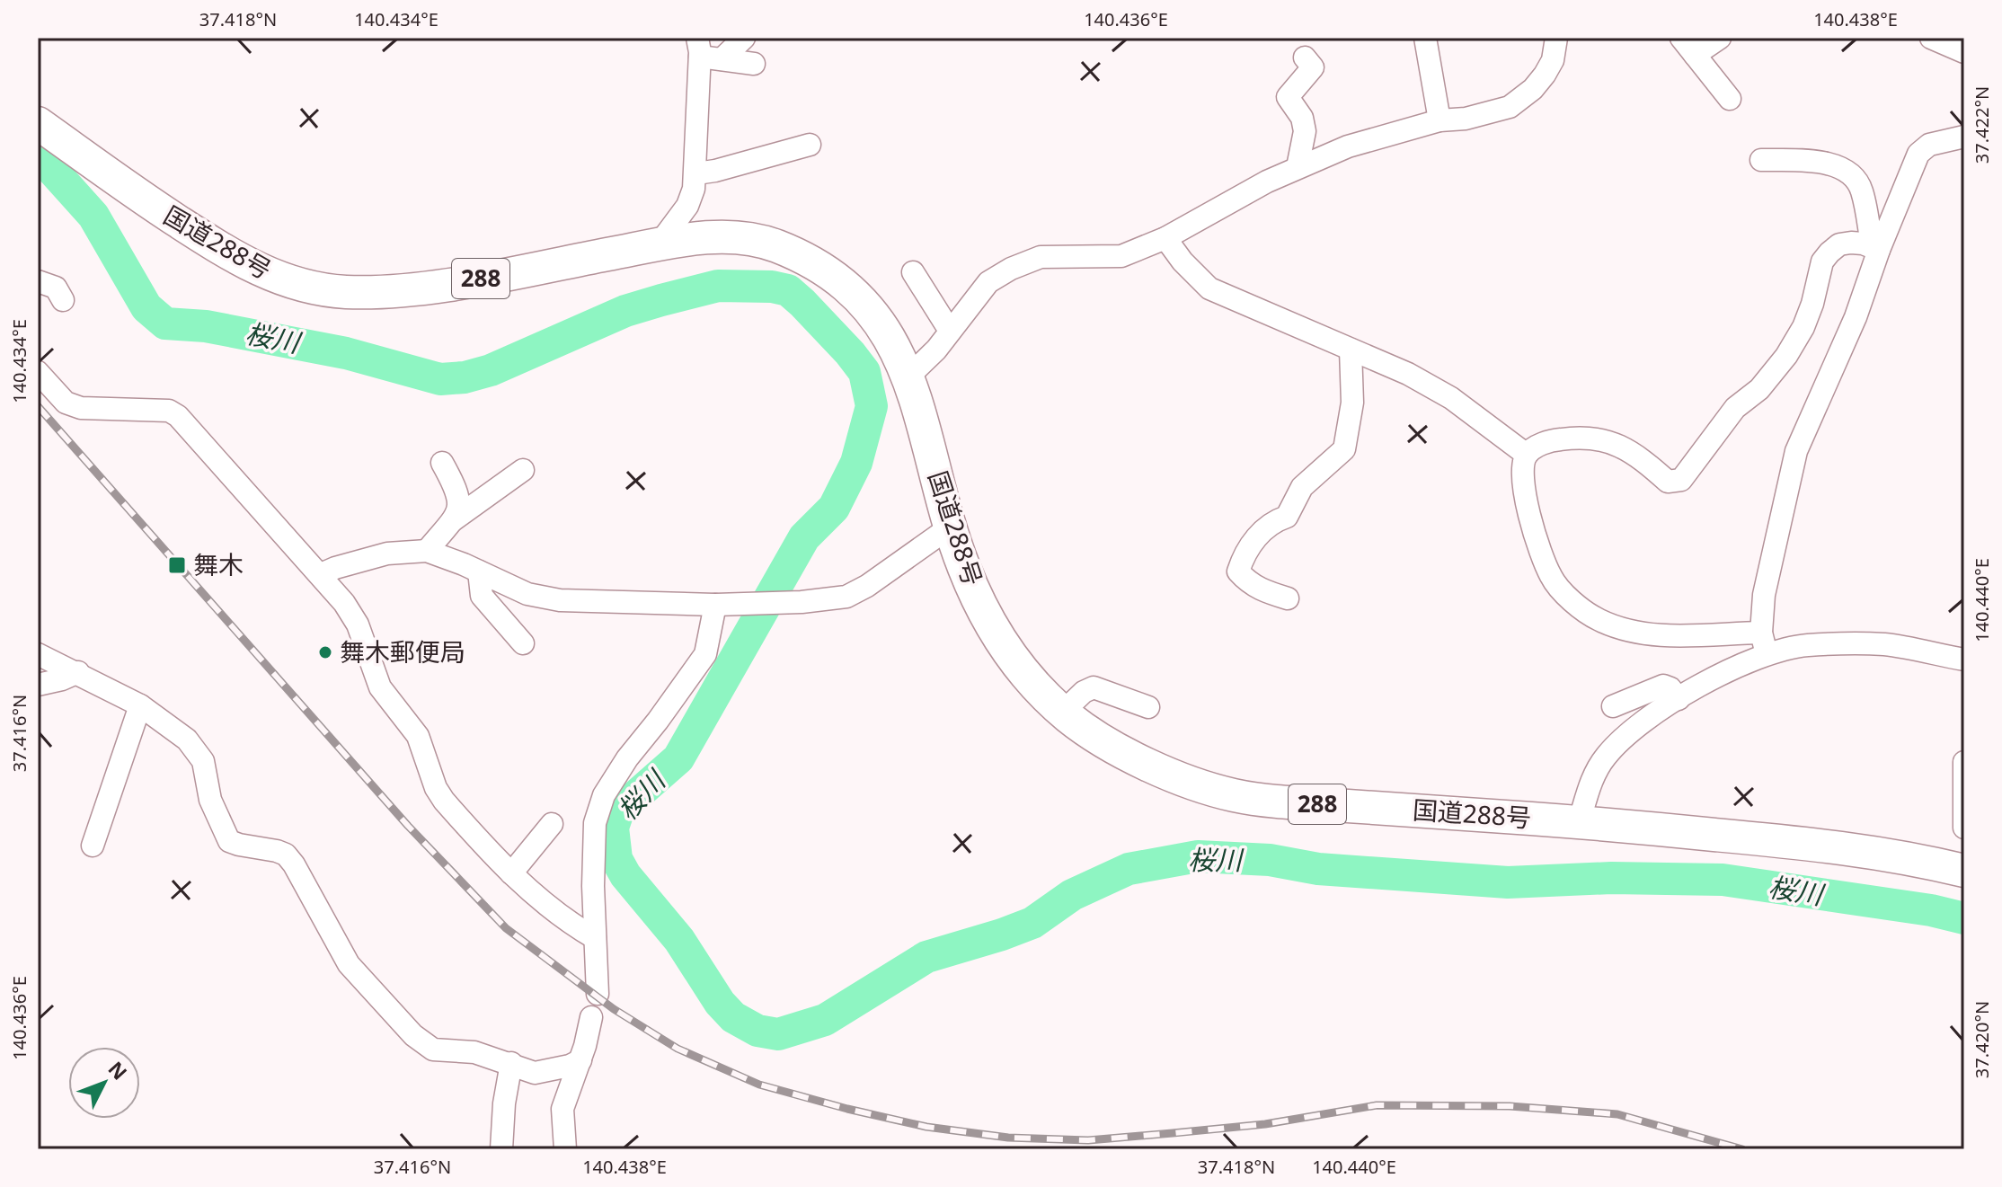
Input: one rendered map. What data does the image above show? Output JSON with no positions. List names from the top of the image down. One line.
{"streets":{"highway":["国道288号","288"]},"water":["桜川"],"places":{"transit":["舞木"],"other":["舞木郵便局"]},"north":"top right","coordinates":["37.418°N","140.434°E","140.436°E","140.438°E","37.422°N","140.440°E","37.416°N","37.420°N"]}
